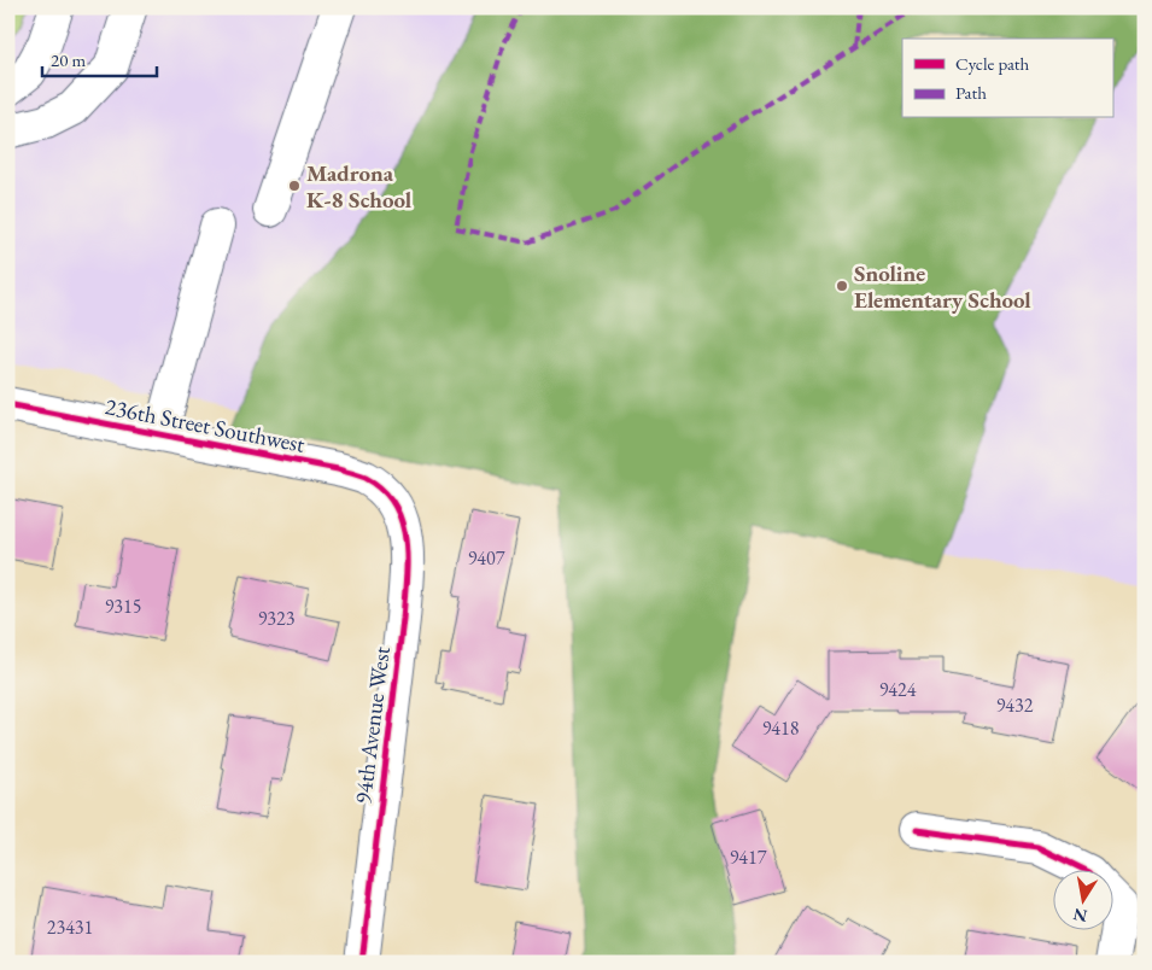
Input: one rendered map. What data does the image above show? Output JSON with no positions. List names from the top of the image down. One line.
{"streets":{"street":["236th Street Southwest","94th Avenue West"]},"crossings":[["236th Street Southwest","94th Avenue West"]],"places":["Madrona K-8 School","Snoline Elementary School"],"house_numbers":["9407","9315","9323","9424","9432","9418","9417","23431"],"legend":["Cycle path","Path"],"scale_bar":"20 m","north":"bottom"}
